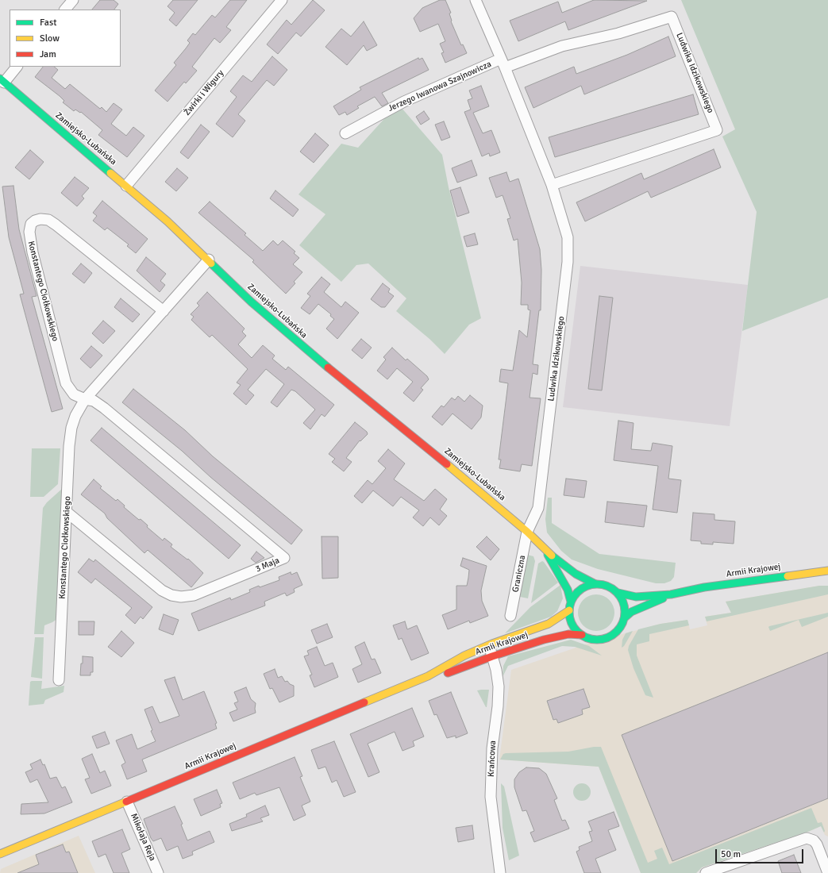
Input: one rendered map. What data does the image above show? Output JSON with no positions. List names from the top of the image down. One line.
{"streets":{"main road":["Zamiejsko-Lubańska","Armii Krajowej"],"street":["Ludwika Idzikowskiego","Jerzego Iwanowa Szajnowicza","Żwirki i Wigury","Konstantego Ciołkowskiego","3 Maja","Graniczna","Krańcowa","Mikołaja Reja"]},"crossings":[["Ludwika Idzikowskiego","Jerzego Iwanowa Szajnowicza"],["Ludwika Idzikowskiego","Zamiejsko-Lubańska"],["Ludwika Idzikowskiego","Graniczna"],["Żwirki i Wigury","Zamiejsko-Lubańska"],["Zamiejsko-Lubańska","Konstantego Ciołkowskiego"],["Zamiejsko-Lubańska","Armii Krajowej"],["Zamiejsko-Lubańska","Graniczna"],["Konstantego Ciołkowskiego","3 Maja"],["Armii Krajowej","Krańcowa"],["Armii Krajowej","Mikołaja Reja"]],"legend":["Fast","Slow","Jam"],"scale_bar":"50 m"}
